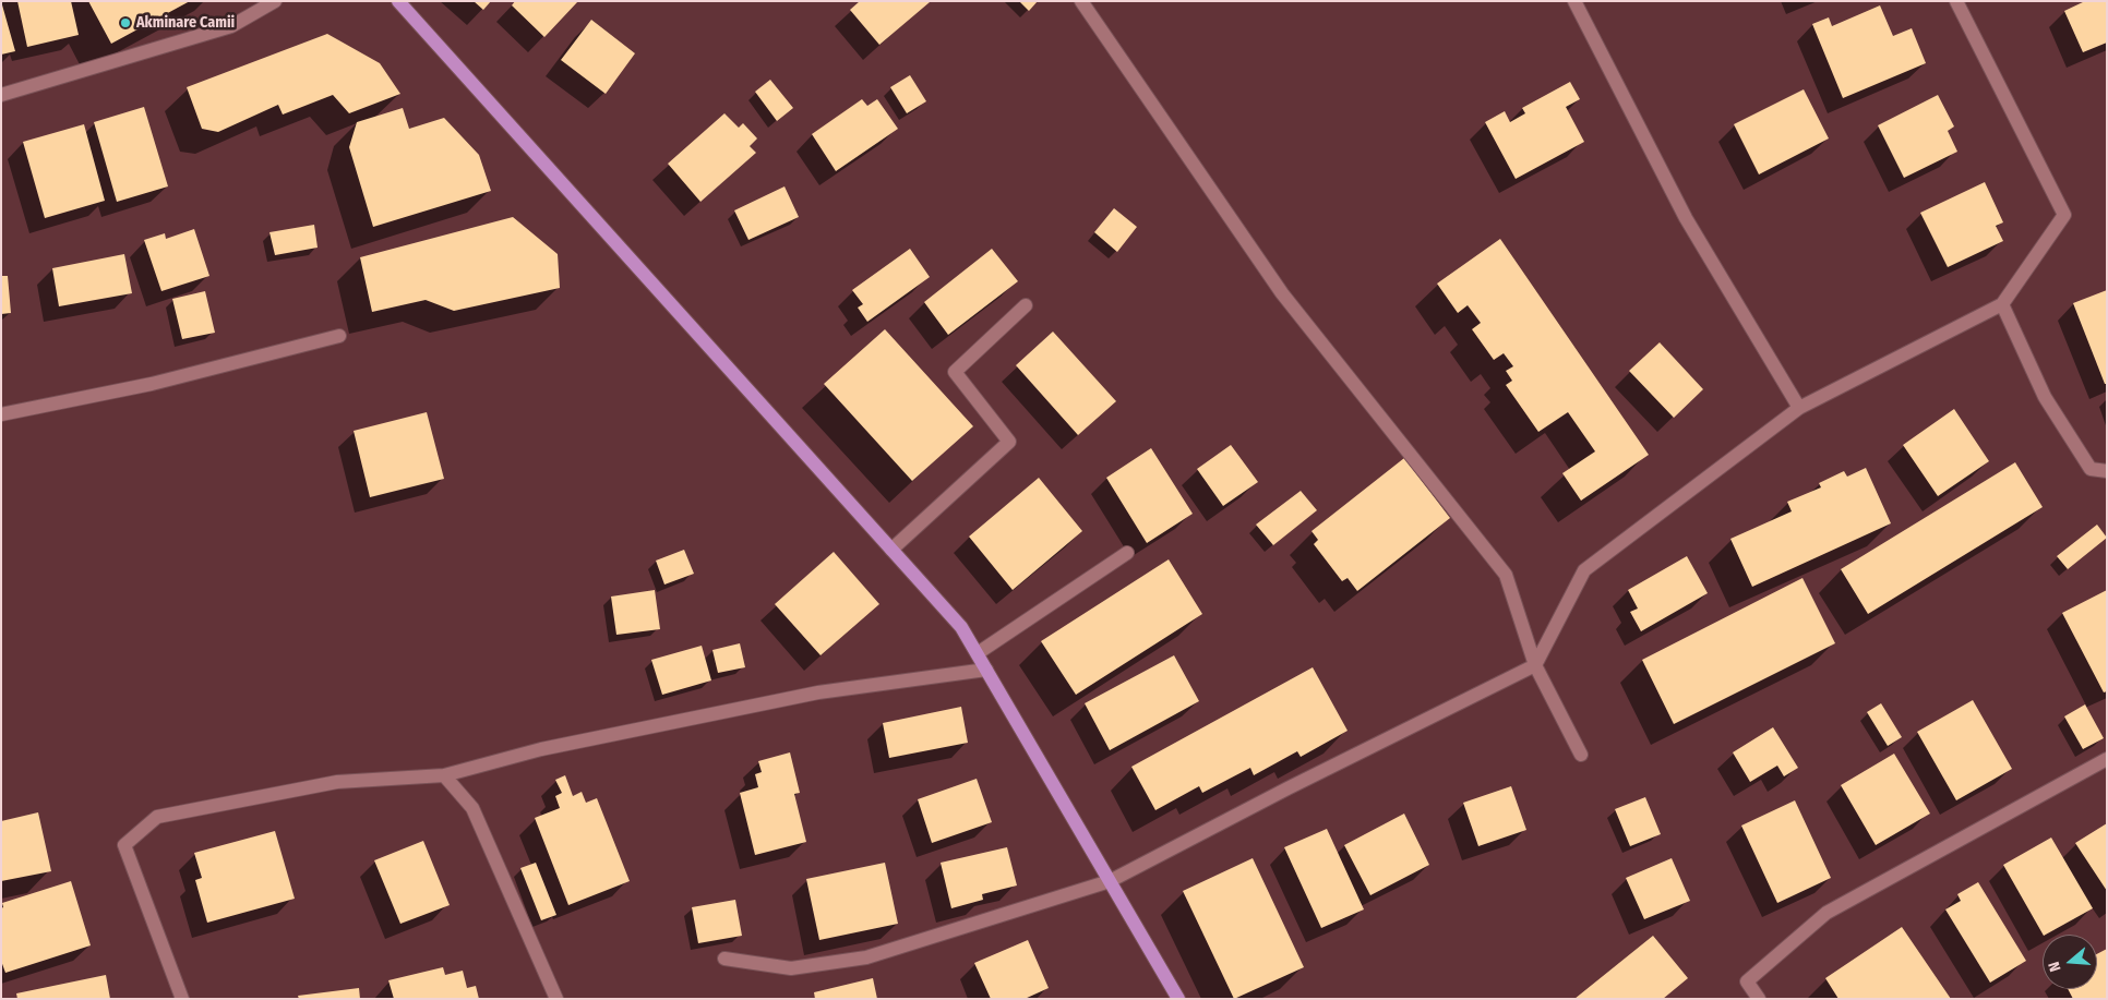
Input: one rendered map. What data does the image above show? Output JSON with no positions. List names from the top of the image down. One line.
{"places":["Akminare Camii"],"north":"left"}
